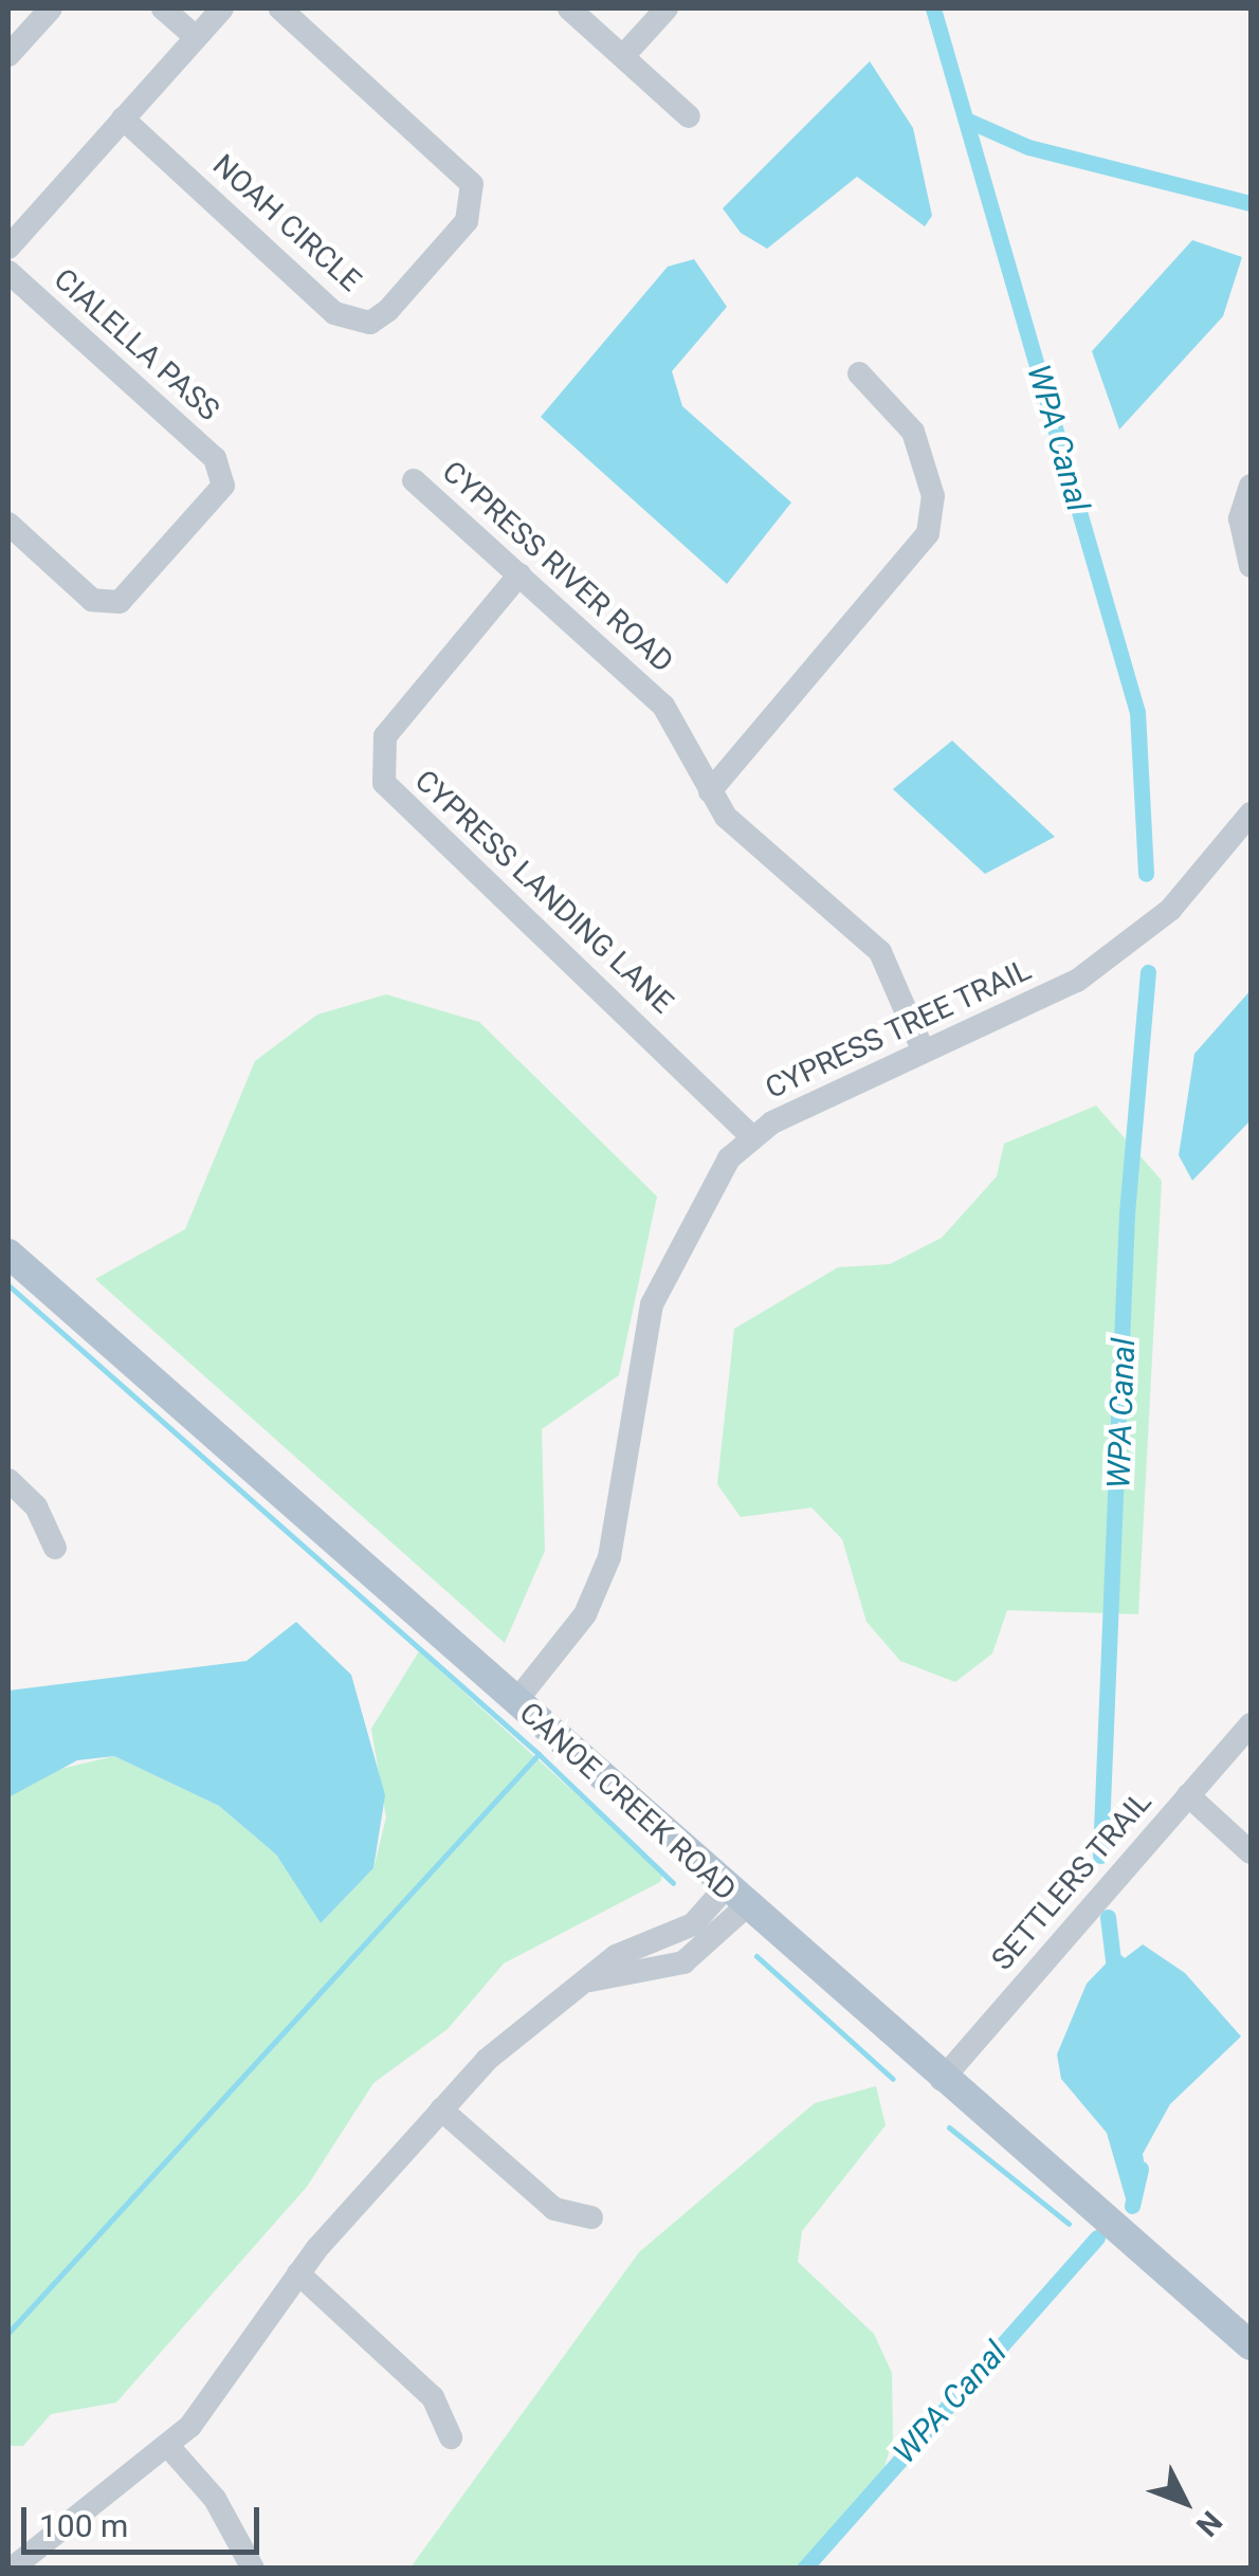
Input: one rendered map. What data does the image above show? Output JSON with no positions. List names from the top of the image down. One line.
{"streets":{"main road":["CANOE CREEK ROAD"],"street":["NOAH CIRCLE","CIALELLA PASS","CYPRESS RIVER ROAD","CYPRESS LANDING LANE","CYPRESS TREE TRAIL","SETTLERS TRAIL"]},"crossings":[["CYPRESS RIVER ROAD","CYPRESS LANDING LANE"],["CYPRESS RIVER ROAD","CYPRESS TREE TRAIL"],["CYPRESS LANDING LANE","CYPRESS TREE TRAIL"],["CYPRESS TREE TRAIL","CANOE CREEK ROAD"],["CANOE CREEK ROAD","SETTLERS TRAIL"]],"water":["WPA Canal"],"scale_bar":"100 m","north":"bottom right"}
